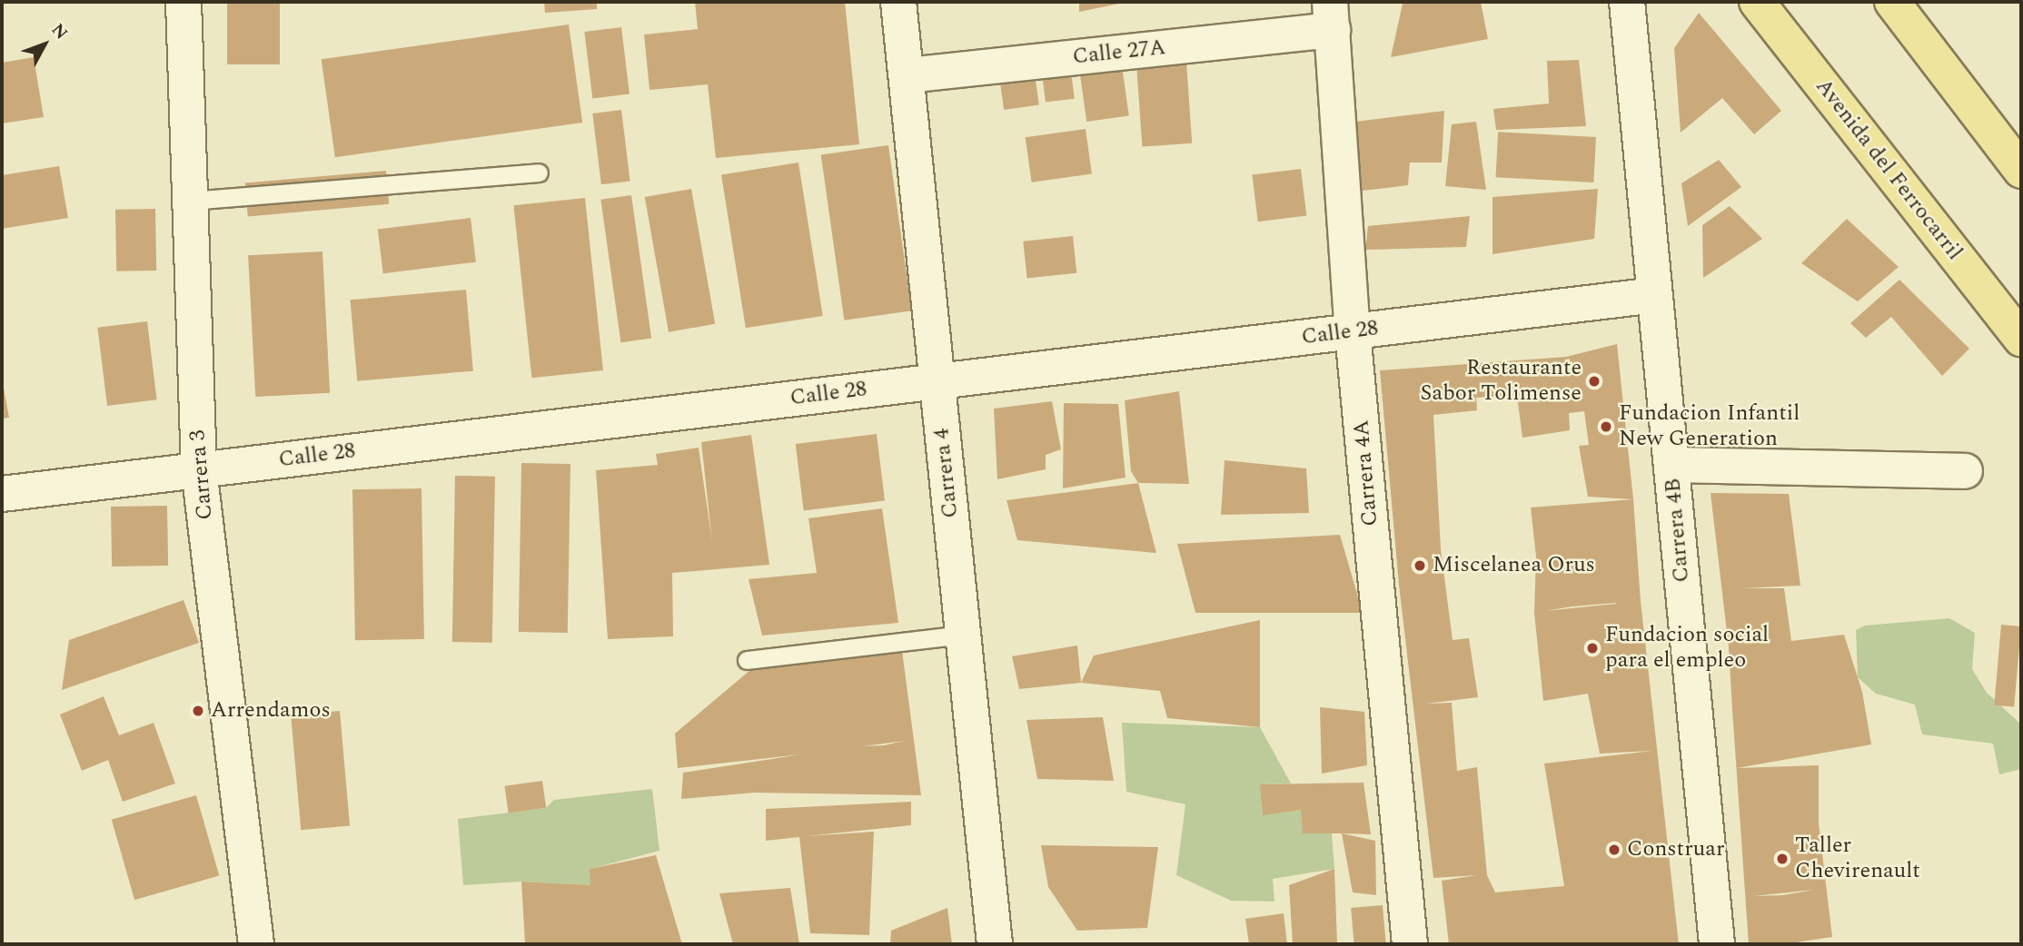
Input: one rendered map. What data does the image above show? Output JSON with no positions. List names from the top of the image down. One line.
{"streets":{"main road":["Avenida del Ferrocarril"],"street":["Calle 27A","Calle 28","Carrera 4","Carrera 4A","Carrera 3","Carrera 4B"]},"crossings":[["Calle 27A","Carrera 4"],["Calle 27A","Carrera 4A"],["Calle 28","Carrera 4"],["Calle 28","Carrera 4A"],["Calle 28","Carrera 3"],["Calle 28","Carrera 4B"]],"places":["Restaurante Sabor Tolimense","Fundacion Infantil New Generation","Miscelanea Orus","Fundacion social para el empleo","Arrendamos","Construar","Taller Chevirenault"],"north":"top right"}
